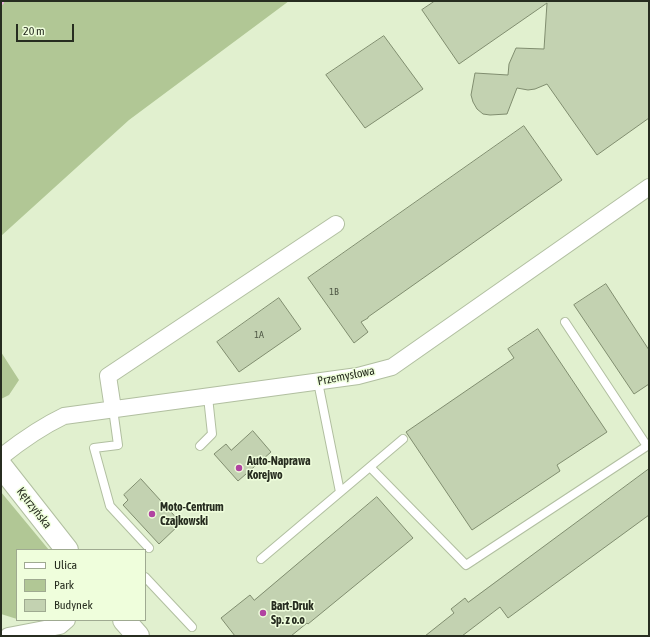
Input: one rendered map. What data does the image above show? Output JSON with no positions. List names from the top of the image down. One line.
{"streets":{"main road":["Kętrzyńska"],"street":["Przemysłowa"]},"places":["Auto-Naprawa Korejwo","Moto-Centrum Czajkowski","Bart-Druk Sp. z o.o"],"house_numbers":["1B","1A"],"legend":["Ulica","Park","Budynek"],"scale_bar":"20 m"}
